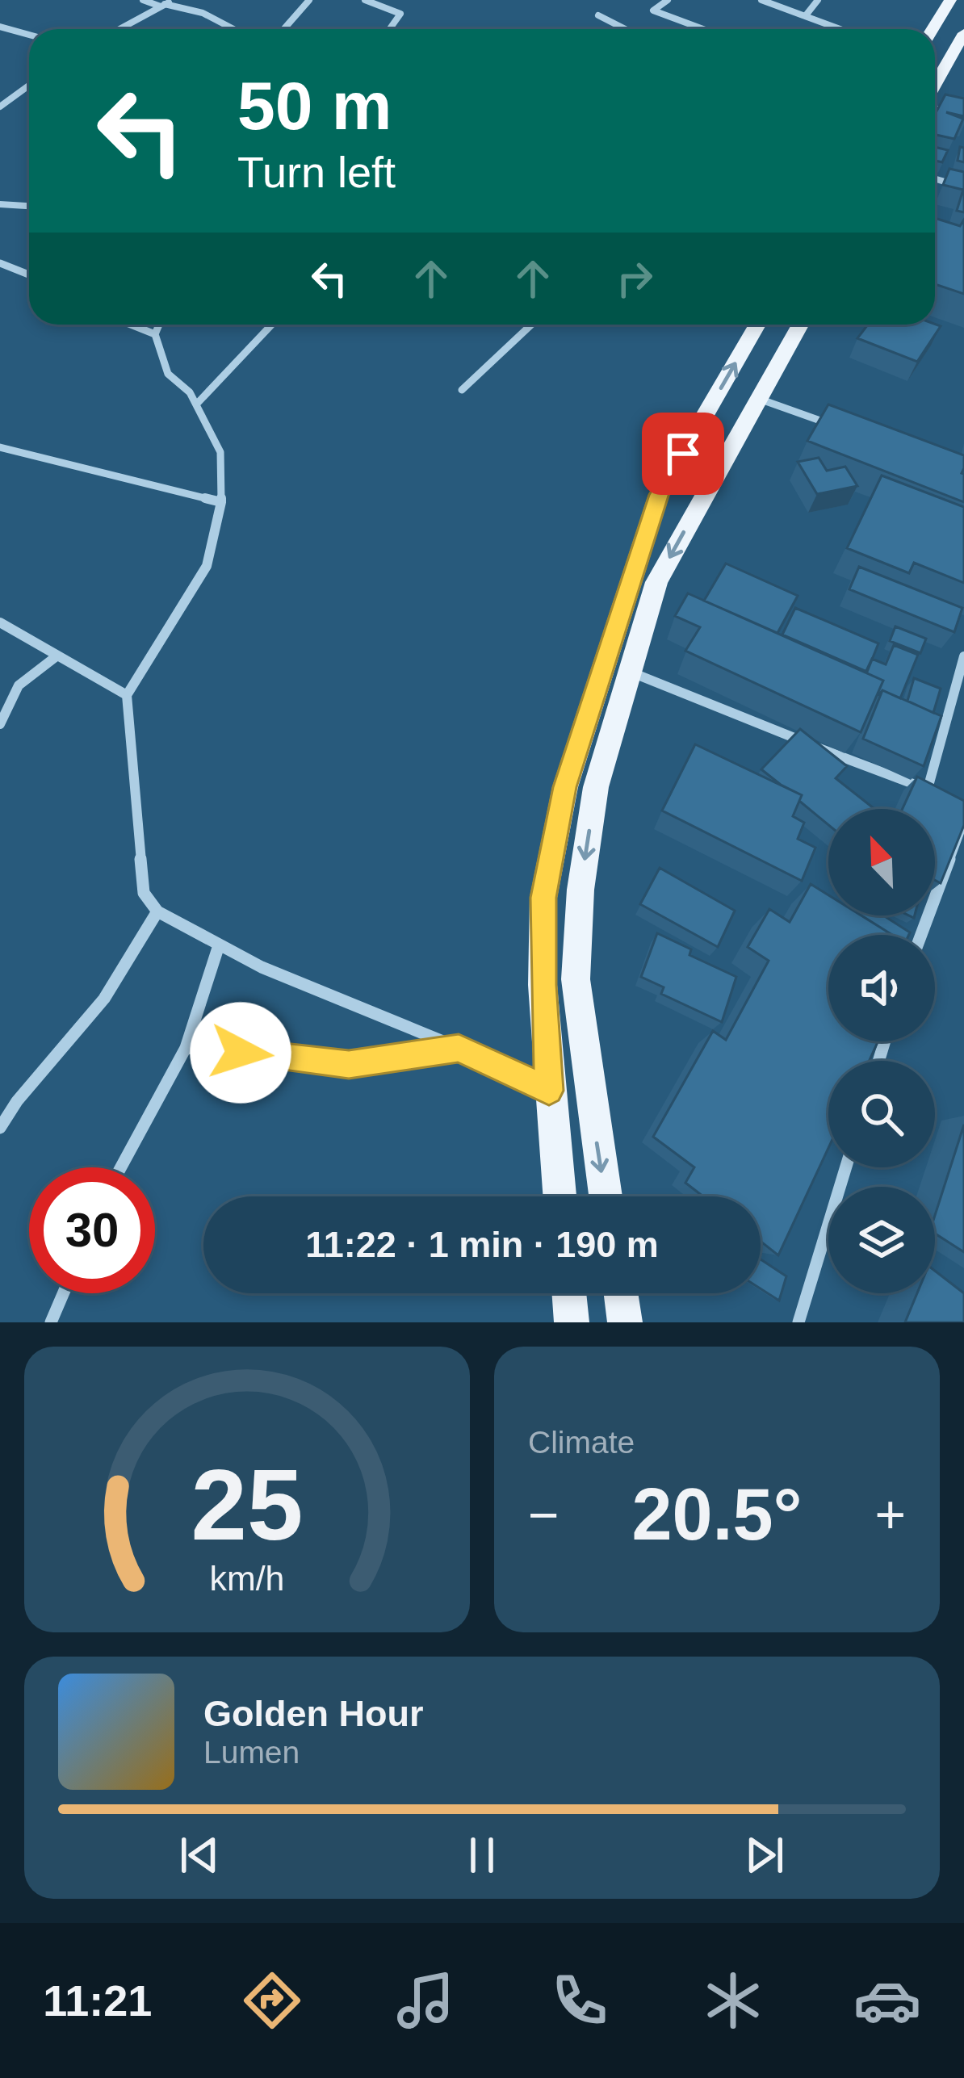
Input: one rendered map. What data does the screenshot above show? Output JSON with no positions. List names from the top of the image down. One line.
{"north":"top left","page":{"turn":["50 m","Turn left"],"limit":"30","trip":"11:22 · 1 min · 190 m","tile":"Climate","heat":["−","20.5°","+"],"song":["Golden Hour","Lumen"],"tabs":"11:21","gauge":["25","km/h"]}}
